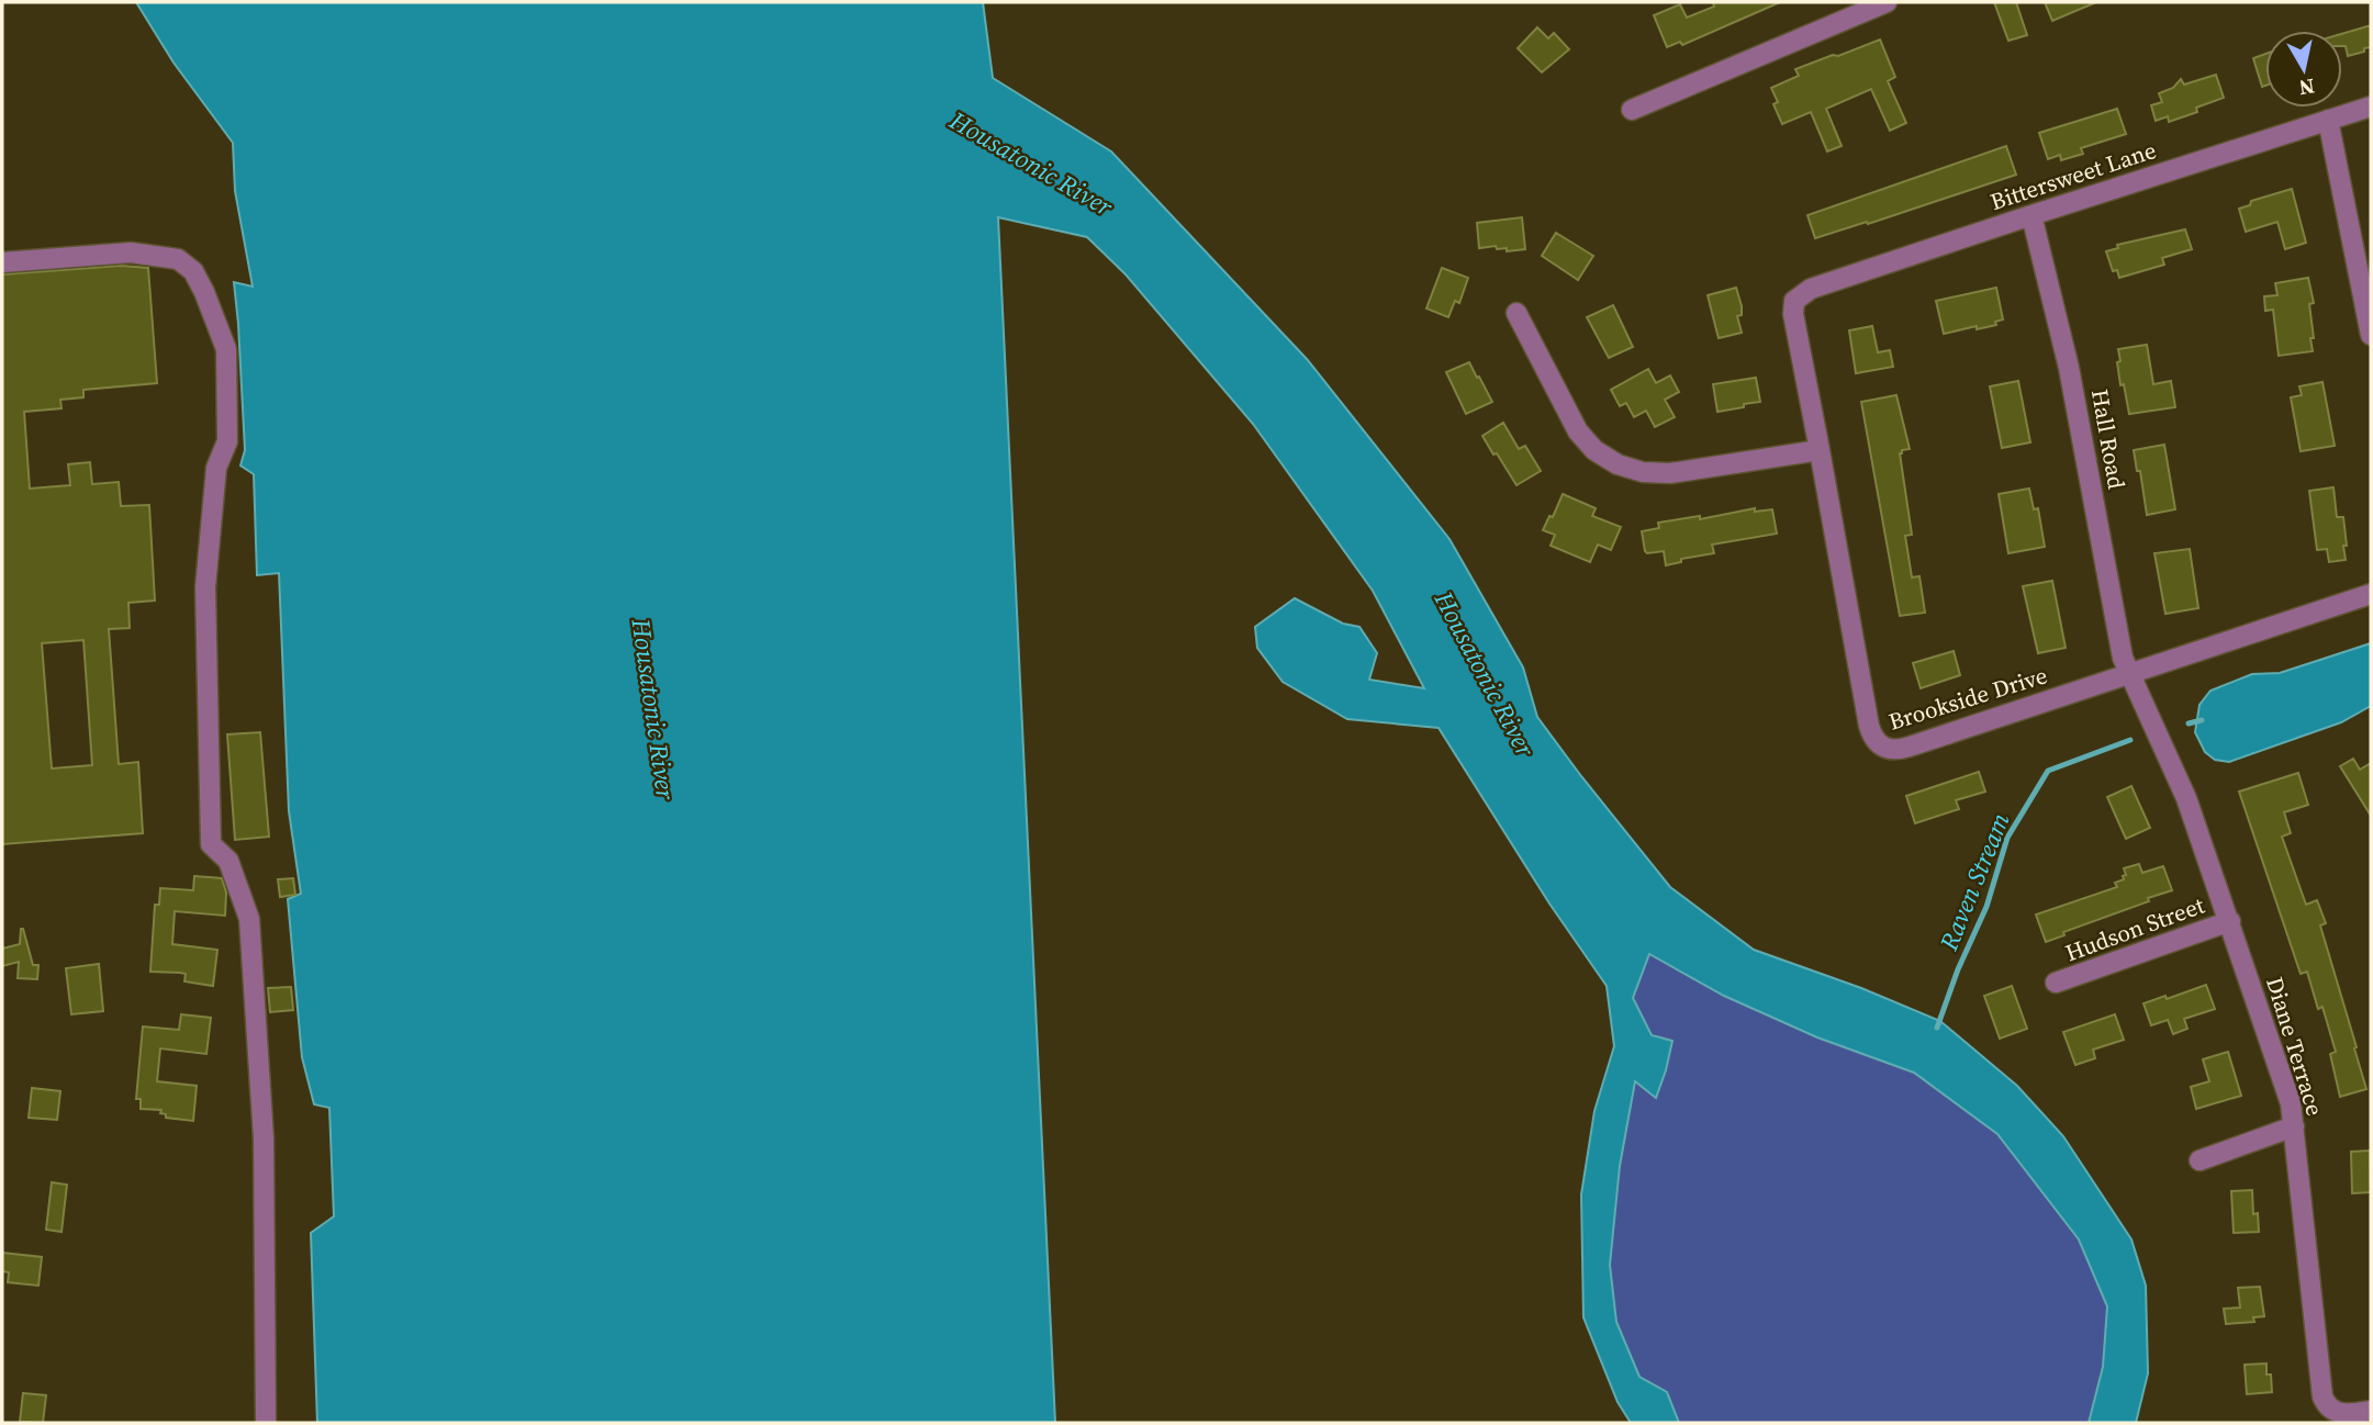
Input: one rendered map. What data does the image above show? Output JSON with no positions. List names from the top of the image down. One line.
{"streets":{"street":["Bittersweet Lane","Hall Road","Brookside Drive","Hudson Street","Diane Terrace"]},"crossings":[["Bittersweet Lane","Hall Road"],["Bittersweet Lane","Brookside Drive"],["Hall Road","Brookside Drive"],["Hall Road","Diane Terrace"],["Brookside Drive","Diane Terrace"],["Hudson Street","Diane Terrace"]],"water":["Housatonic River","Raven Stream"],"north":"bottom"}
